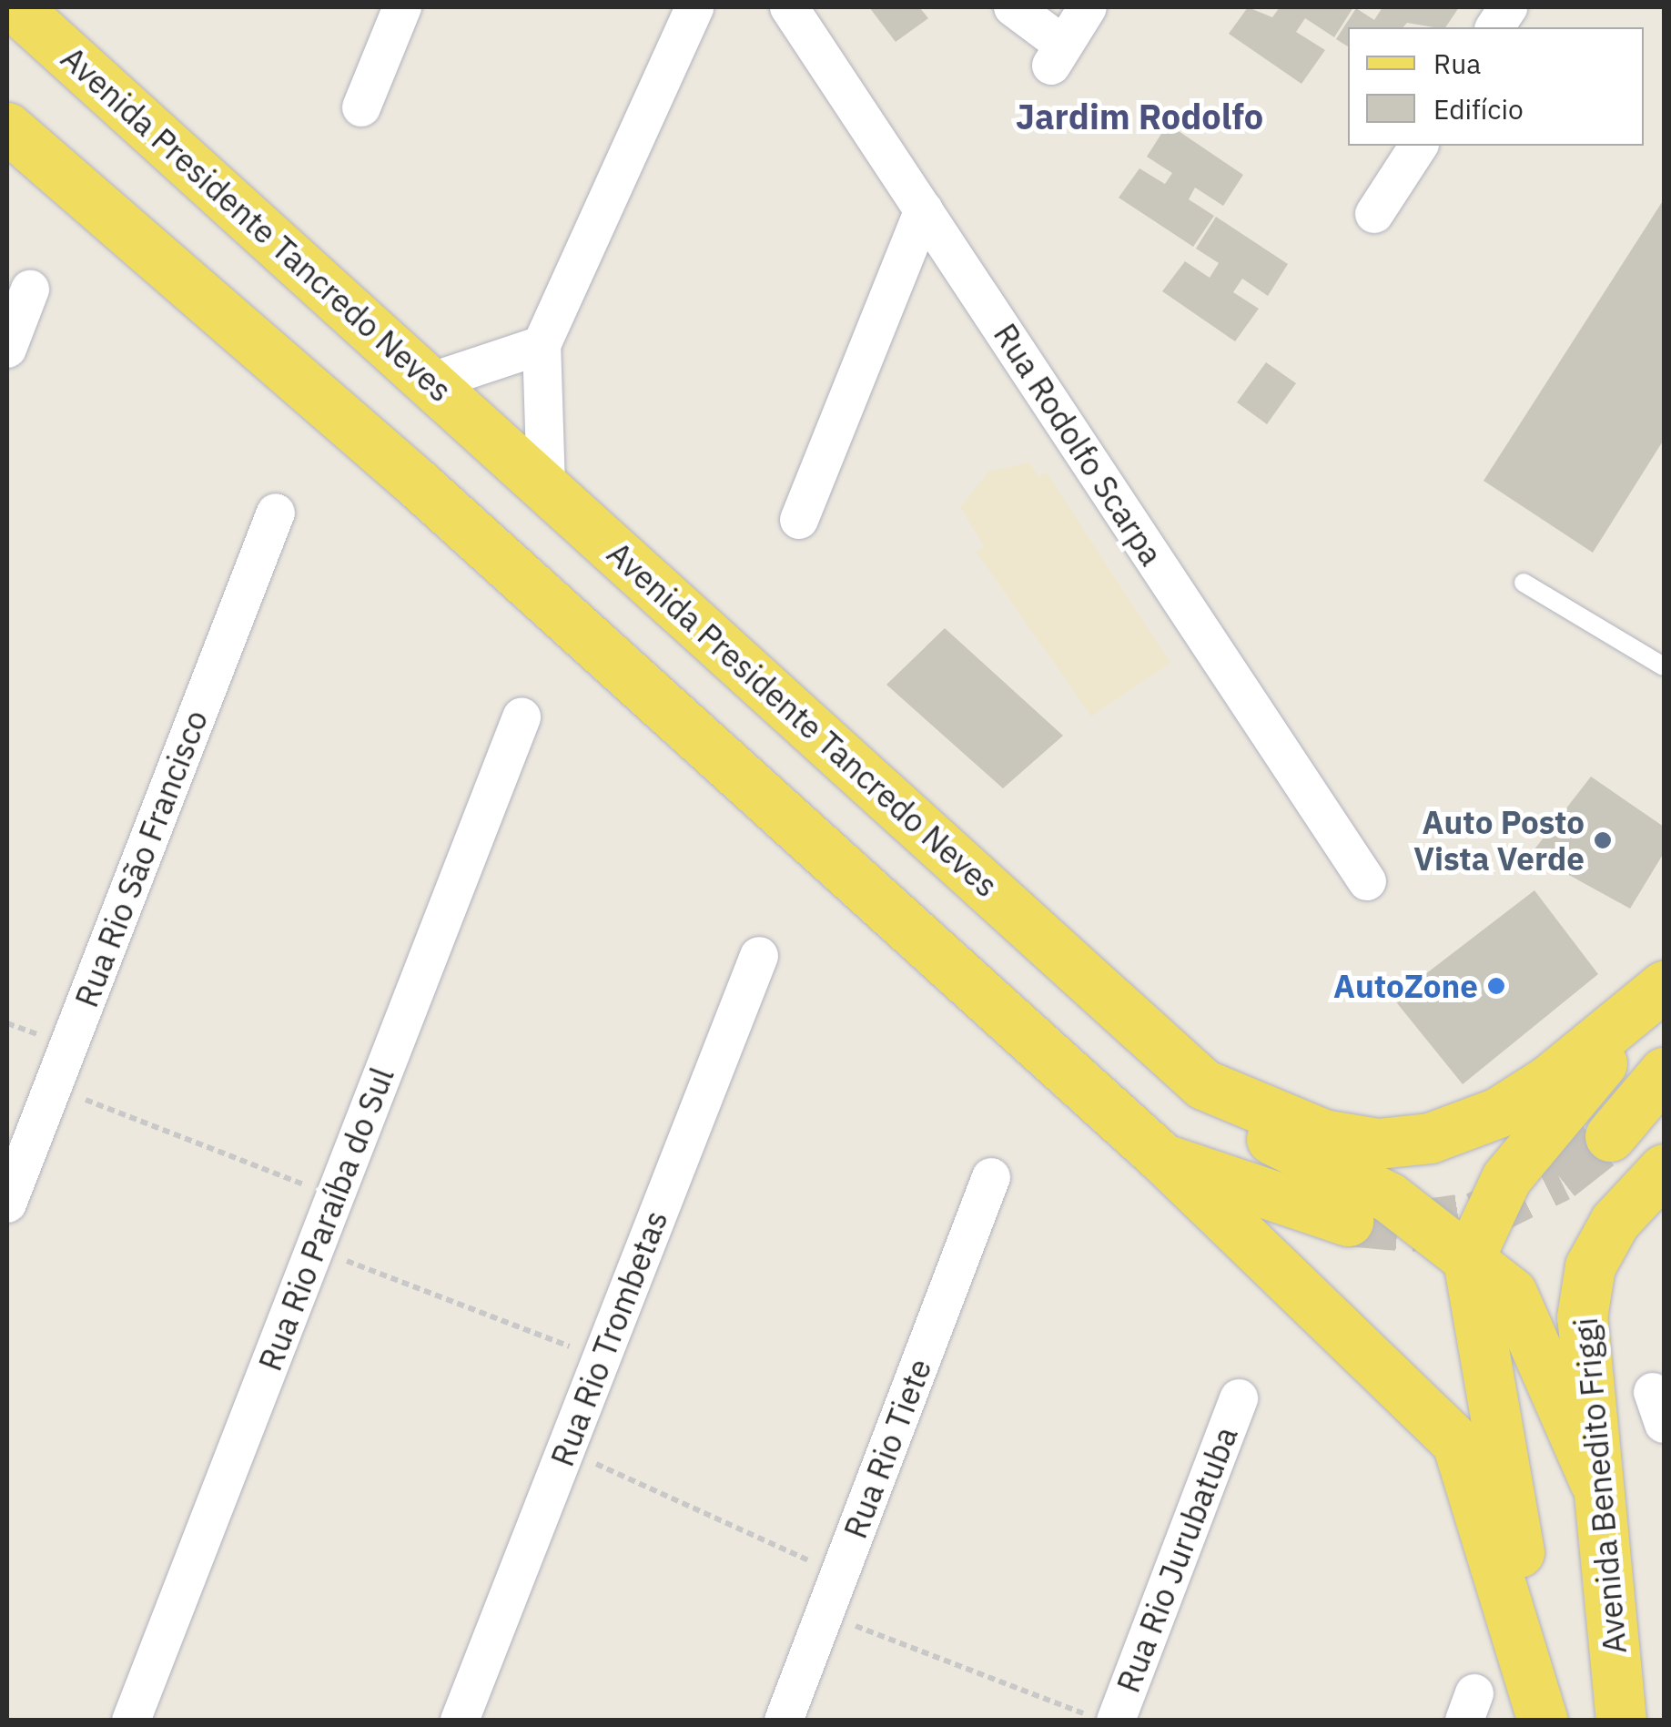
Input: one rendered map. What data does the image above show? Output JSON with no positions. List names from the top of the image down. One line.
{"streets":{"main road":["Avenida Presidente Tancredo Neves","Avenida Benedito Friggi"],"street":["Rua Rodolfo Scarpa","Rua Rio São Francisco","Rua Rio Paraíba do Sul","Rua Rio Trombetas","Rua Rio Tiete","Rua Rio Jurubatuba"]},"districts":["Jardim Rodolfo"],"places":["Auto Posto Vista Verde","AutoZone"],"legend":["Rua","Edifício"]}
